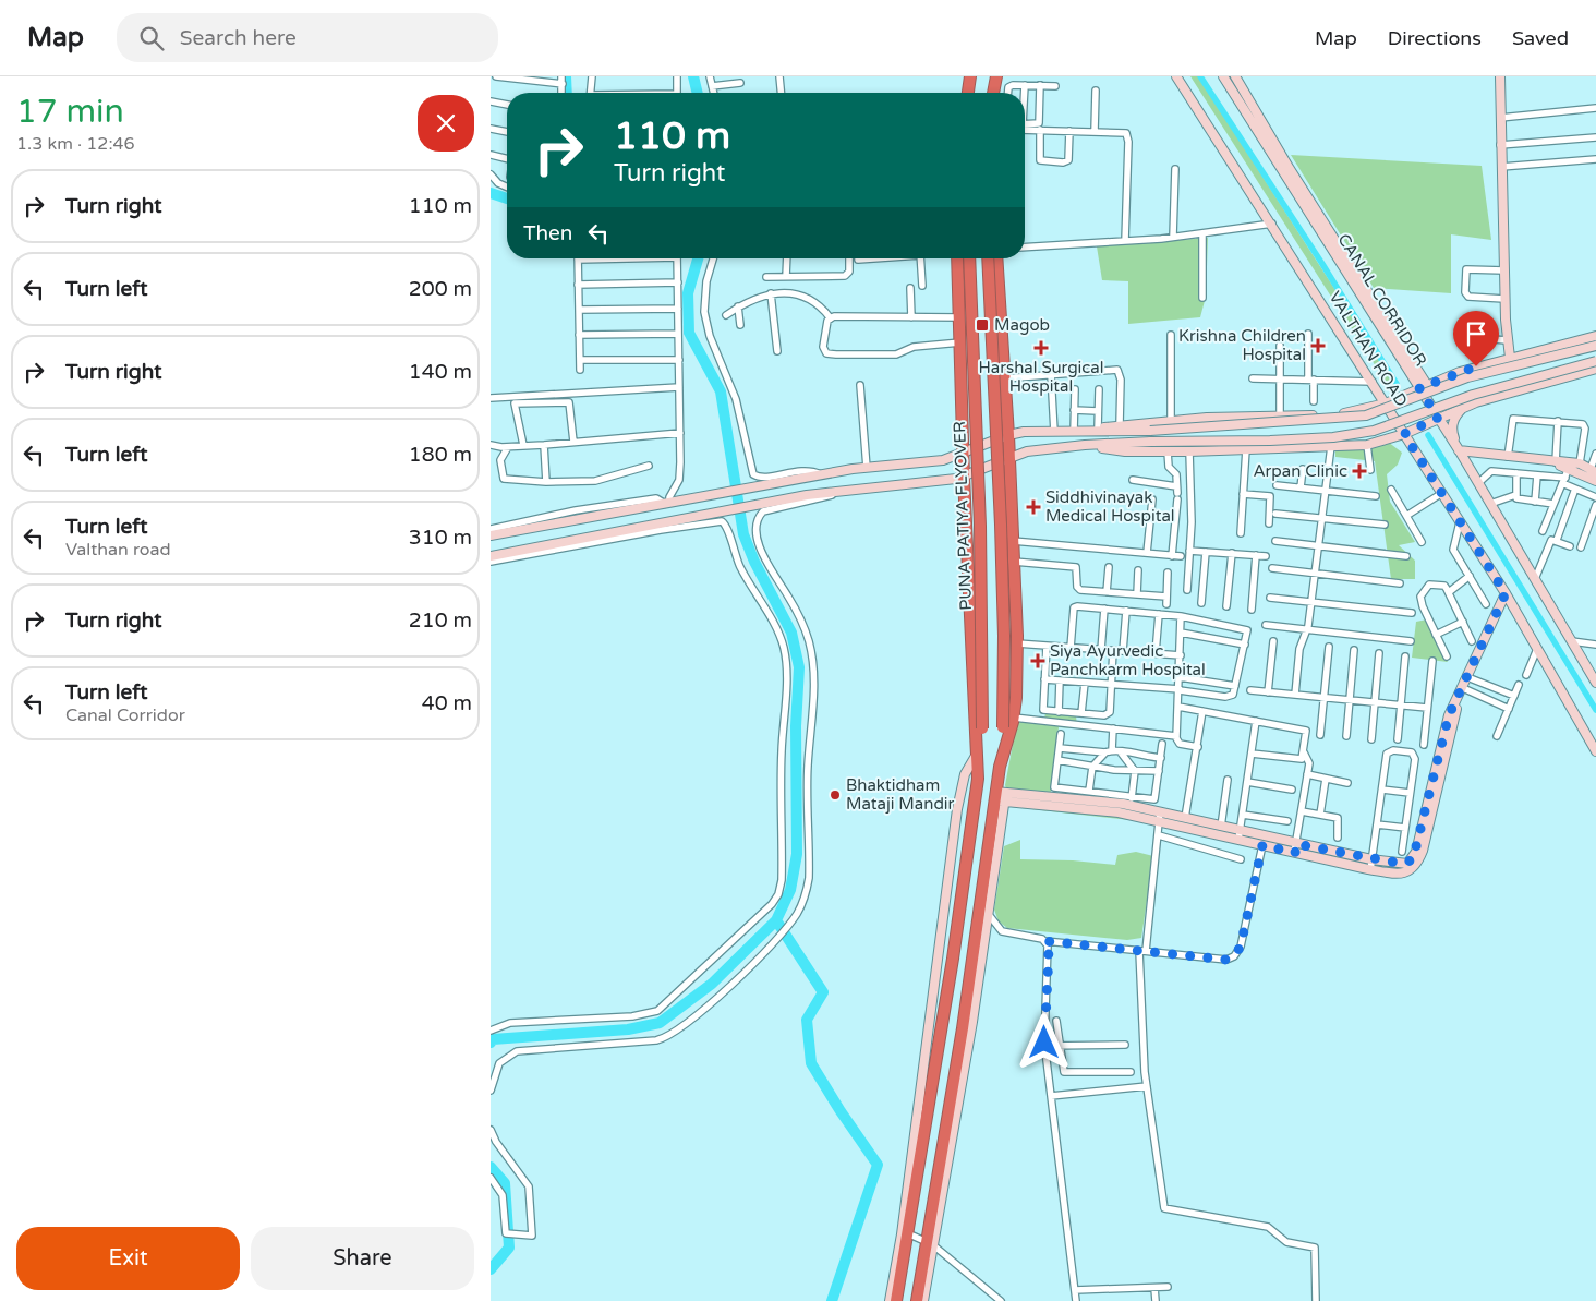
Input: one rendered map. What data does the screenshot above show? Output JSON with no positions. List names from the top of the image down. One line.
{"streets":{"highway":["PUNA PATIYA FLYOVER"],"main road":["CANAL CORRIDOR","VALTHAN ROAD"]},"places":{"transit":["Magob"],"health":["Krishna Children Hospital","Harshal Surgical Hospital","Arpan Clinic","Siddhivinayak Medical Hospital","Siya Ayurvedic Panchkarm Hospital"],"other":["Bhaktidham Mataji Mandir"]},"page":{"header":"Map","search":"Search here","nav":["Map","Directions","Saved"],"heading":["17 min","1.3 km · 12:46"],"turn":["110 m","Turn right"],"list":[{"name":"Turn right","value":"110 m"},{"name":"Turn left","value":"200 m"},{"name":"Turn right","value":"140 m"},{"name":"Turn left","value":"180 m"},{"name":"Turn left","note":"Valthan road","value":"310 m"},{"name":"Turn right","value":"210 m"},{"name":"Turn left","note":"Canal Corridor","value":"40 m"}],"then":"Then","buttons":["Exit","Share"]}}
